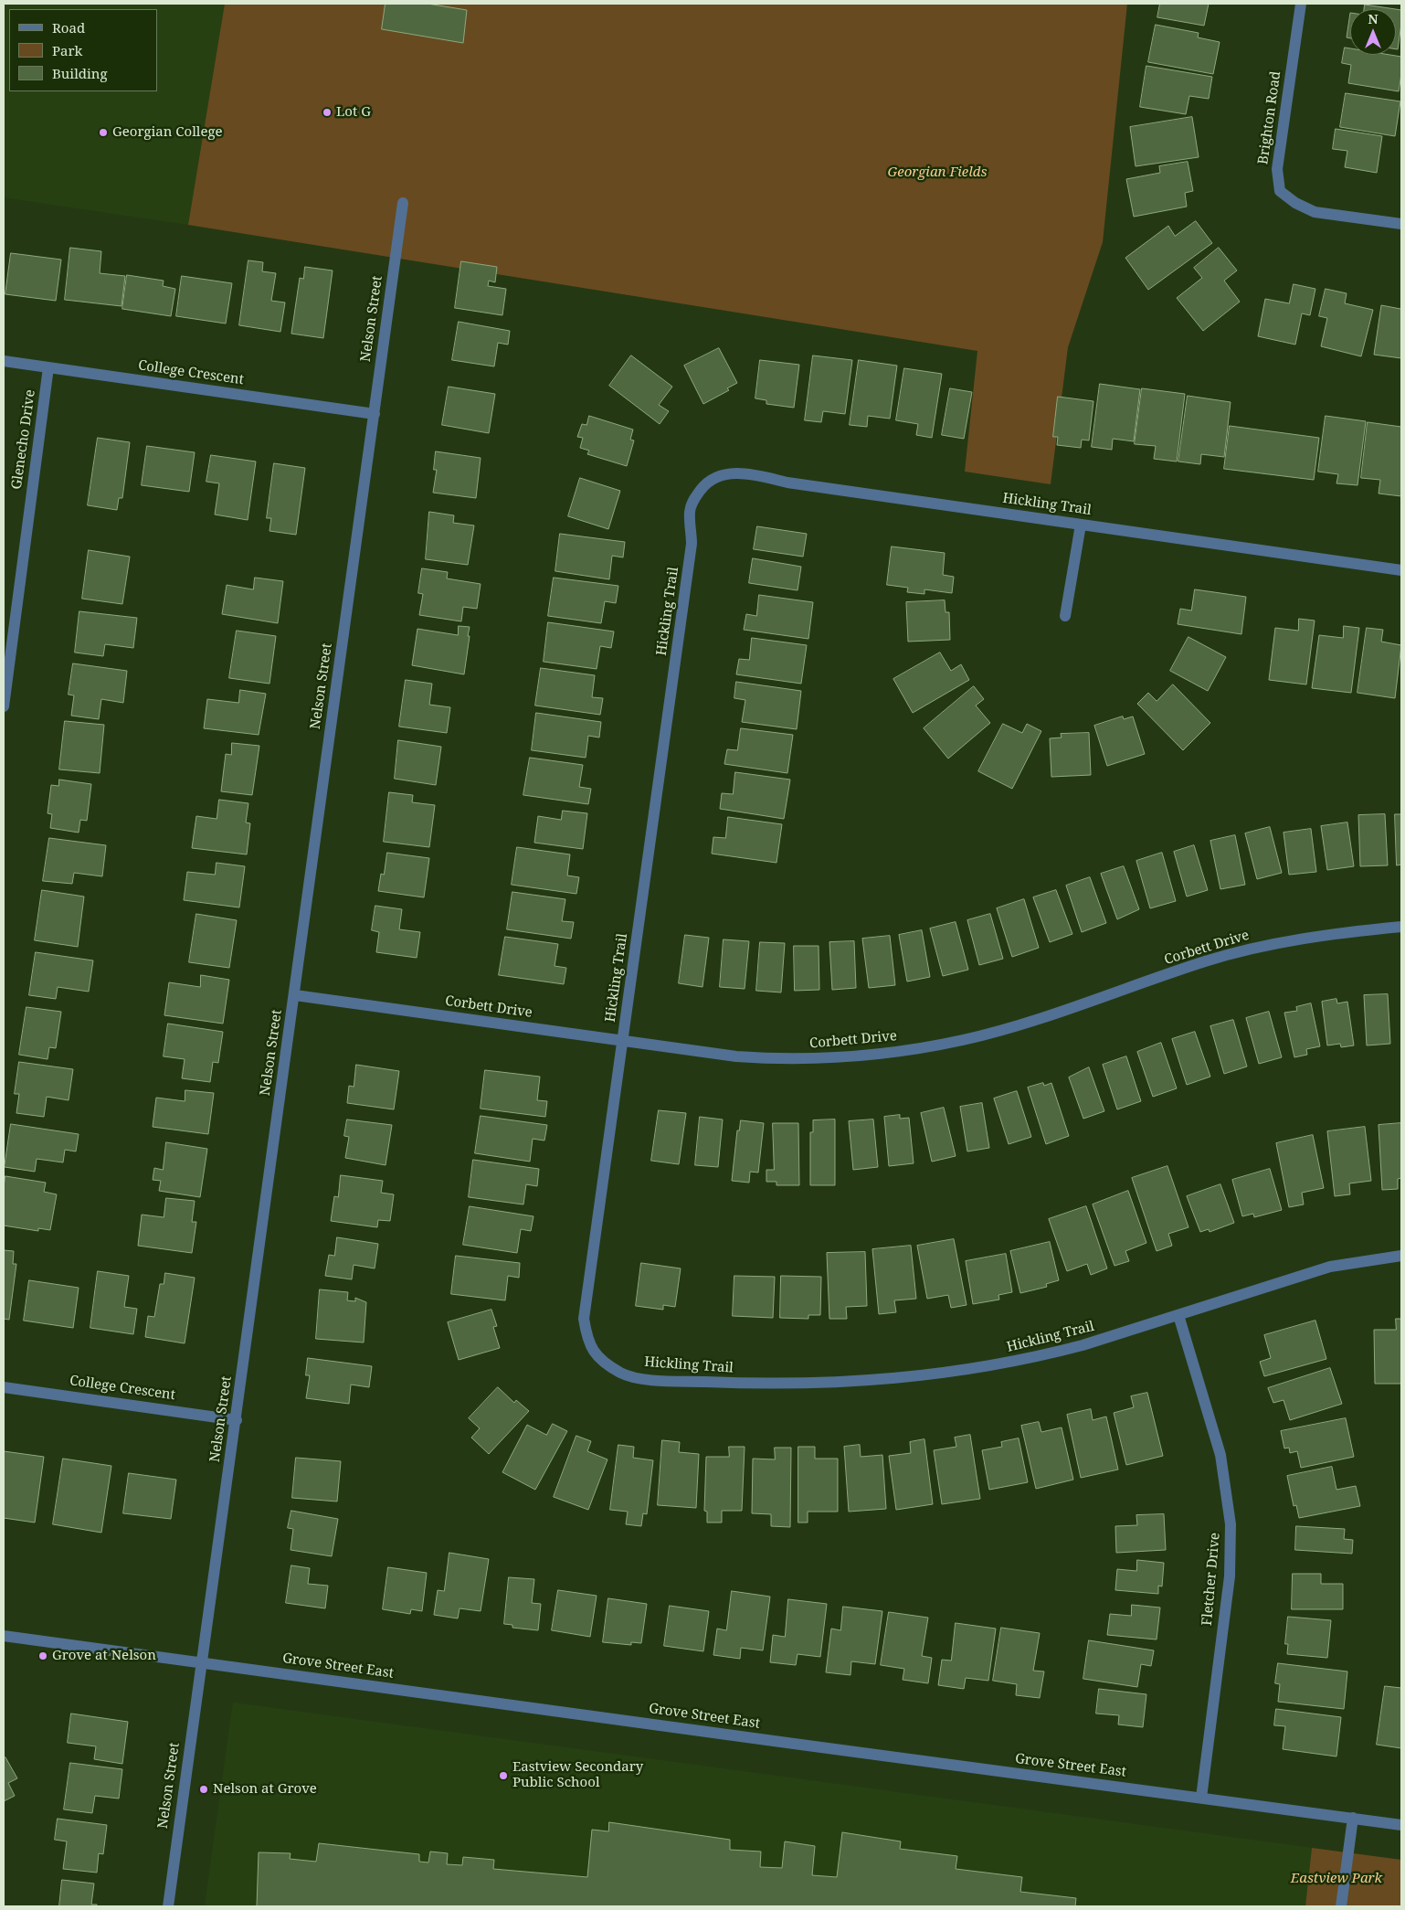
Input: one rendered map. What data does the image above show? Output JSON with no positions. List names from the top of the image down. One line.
{"streets":{"street":["Brighton Road","Nelson Street","College Crescent","Glenecho Drive","Hickling Trail","Corbett Drive","Fletcher Drive","Grove Street East"]},"crossings":[["Nelson Street","College Crescent"],["Nelson Street","Corbett Drive"],["Nelson Street","Grove Street East"],["College Crescent","Glenecho Drive"],["Hickling Trail","Corbett Drive"],["Hickling Trail","Fletcher Drive"],["Fletcher Drive","Grove Street East"]],"parks":["Georgian Fields","Eastview Park"],"places":["Lot G","Georgian College","Grove at Nelson","Eastview Secondary Public School","Nelson at Grove"],"legend":["Road","Park","Building"],"north":"top"}
